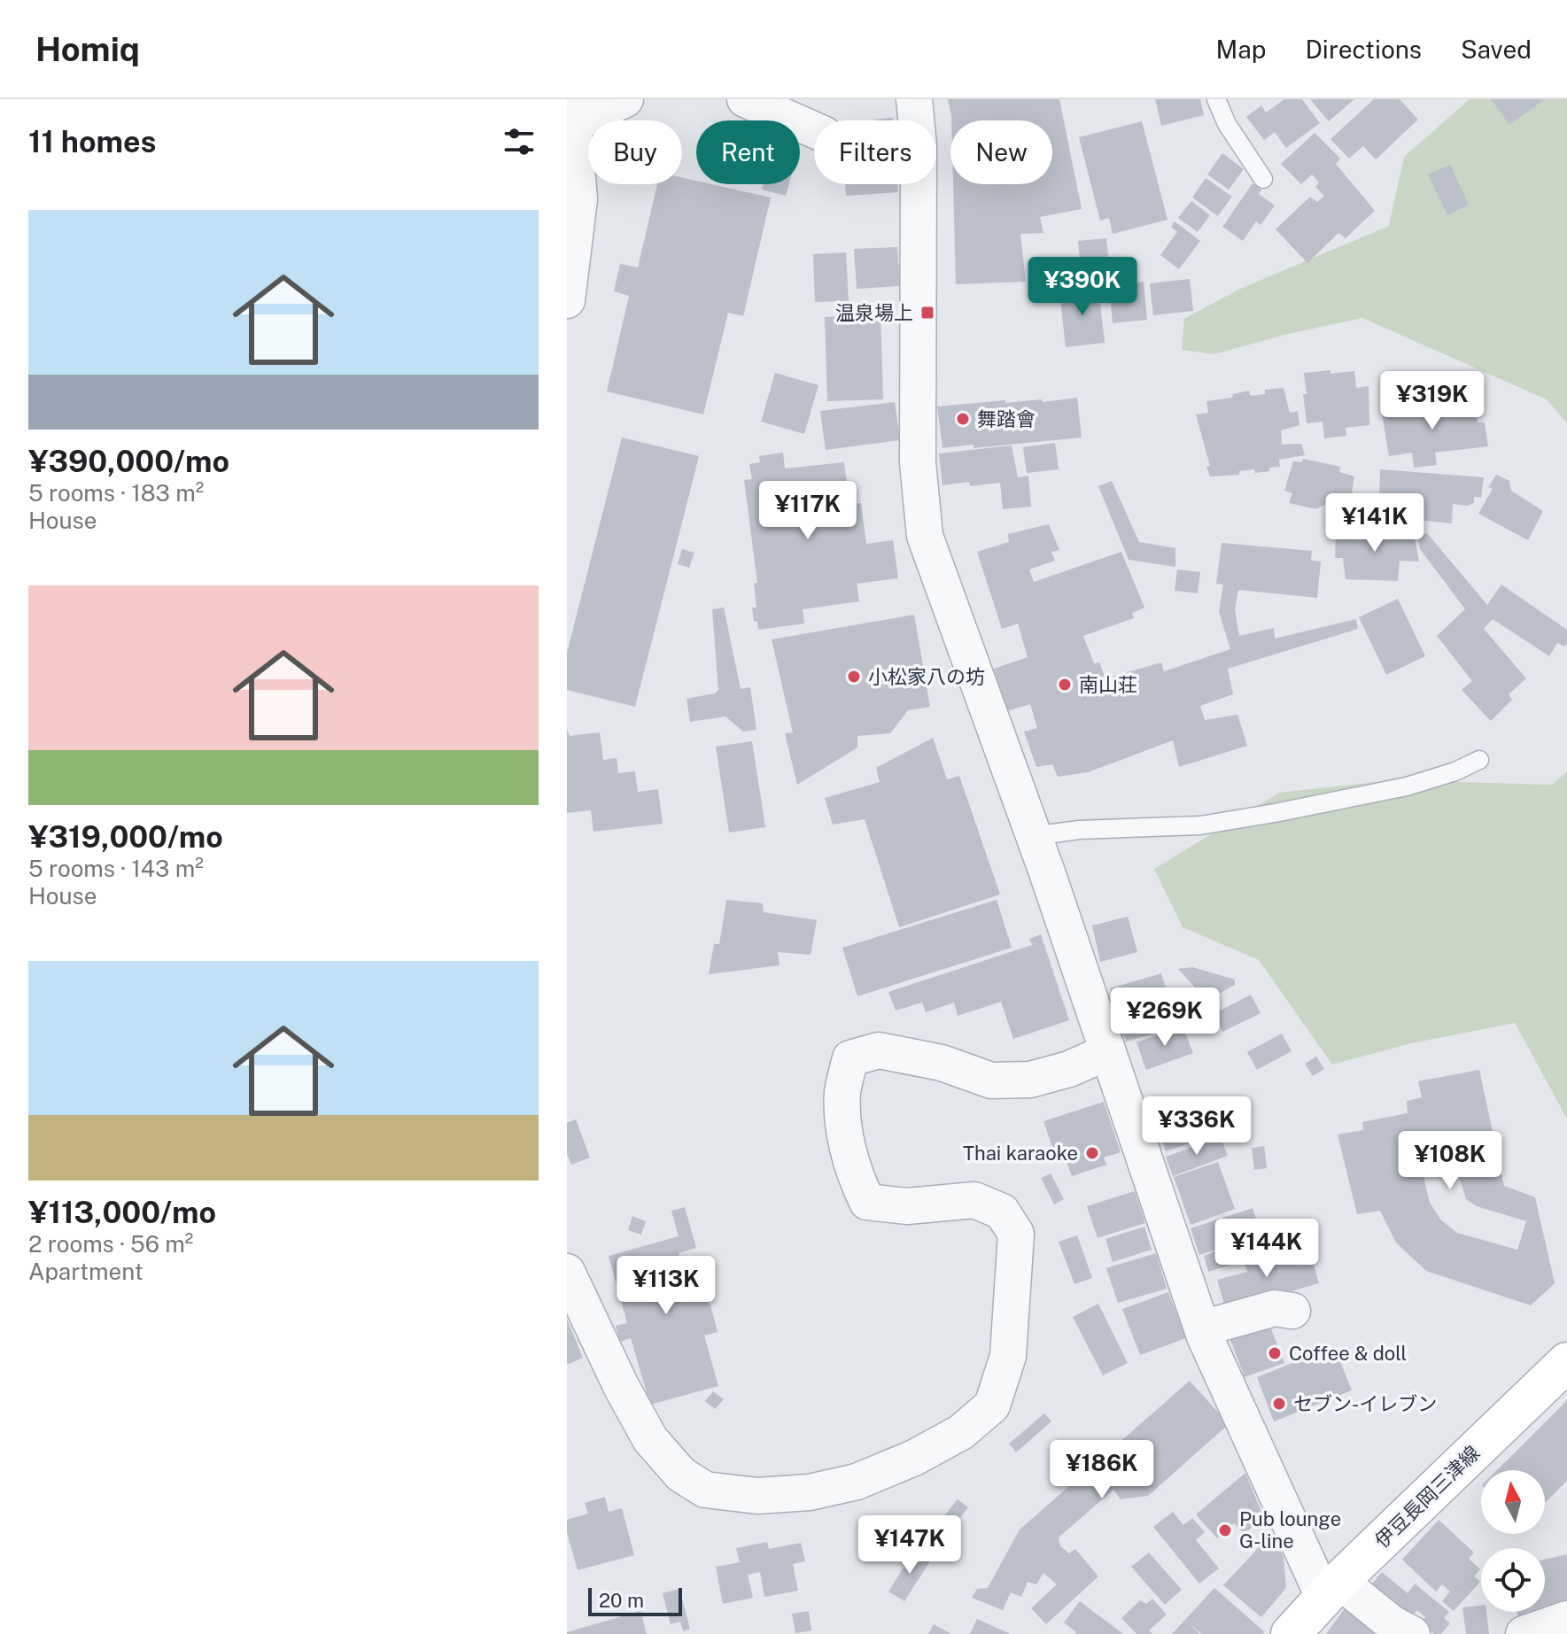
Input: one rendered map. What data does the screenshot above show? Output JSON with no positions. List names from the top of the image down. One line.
{"streets":{"main road":["伊豆長岡三津線"]},"places":{"transit":["温泉場上"],"other":["舞踏會","小松家八の坊","南山荘","Thai karaoke","Coffee & doll","セブン-イレブン","Pub lounge G-line"]},"scale_bar":"20 m","north":"top","page":{"header":"Homiq","nav":["Map","Directions","Saved"],"heading":"11 homes","chip":["Buy","Rent","Filters","New"],"list":[{"name":"¥390,000/mo","note":"5 rooms · 183 m² · House"},{"name":"¥319,000/mo","note":"5 rooms · 143 m² · House"},{"name":"¥113,000/mo","note":"2 rooms · 56 m² · Apartment"}],"price":["¥390K","¥319K","¥117K","¥141K","¥269K","¥336K","¥108K","¥144K","¥113K","¥186K","¥147K"],"scale":"20 m"}}
